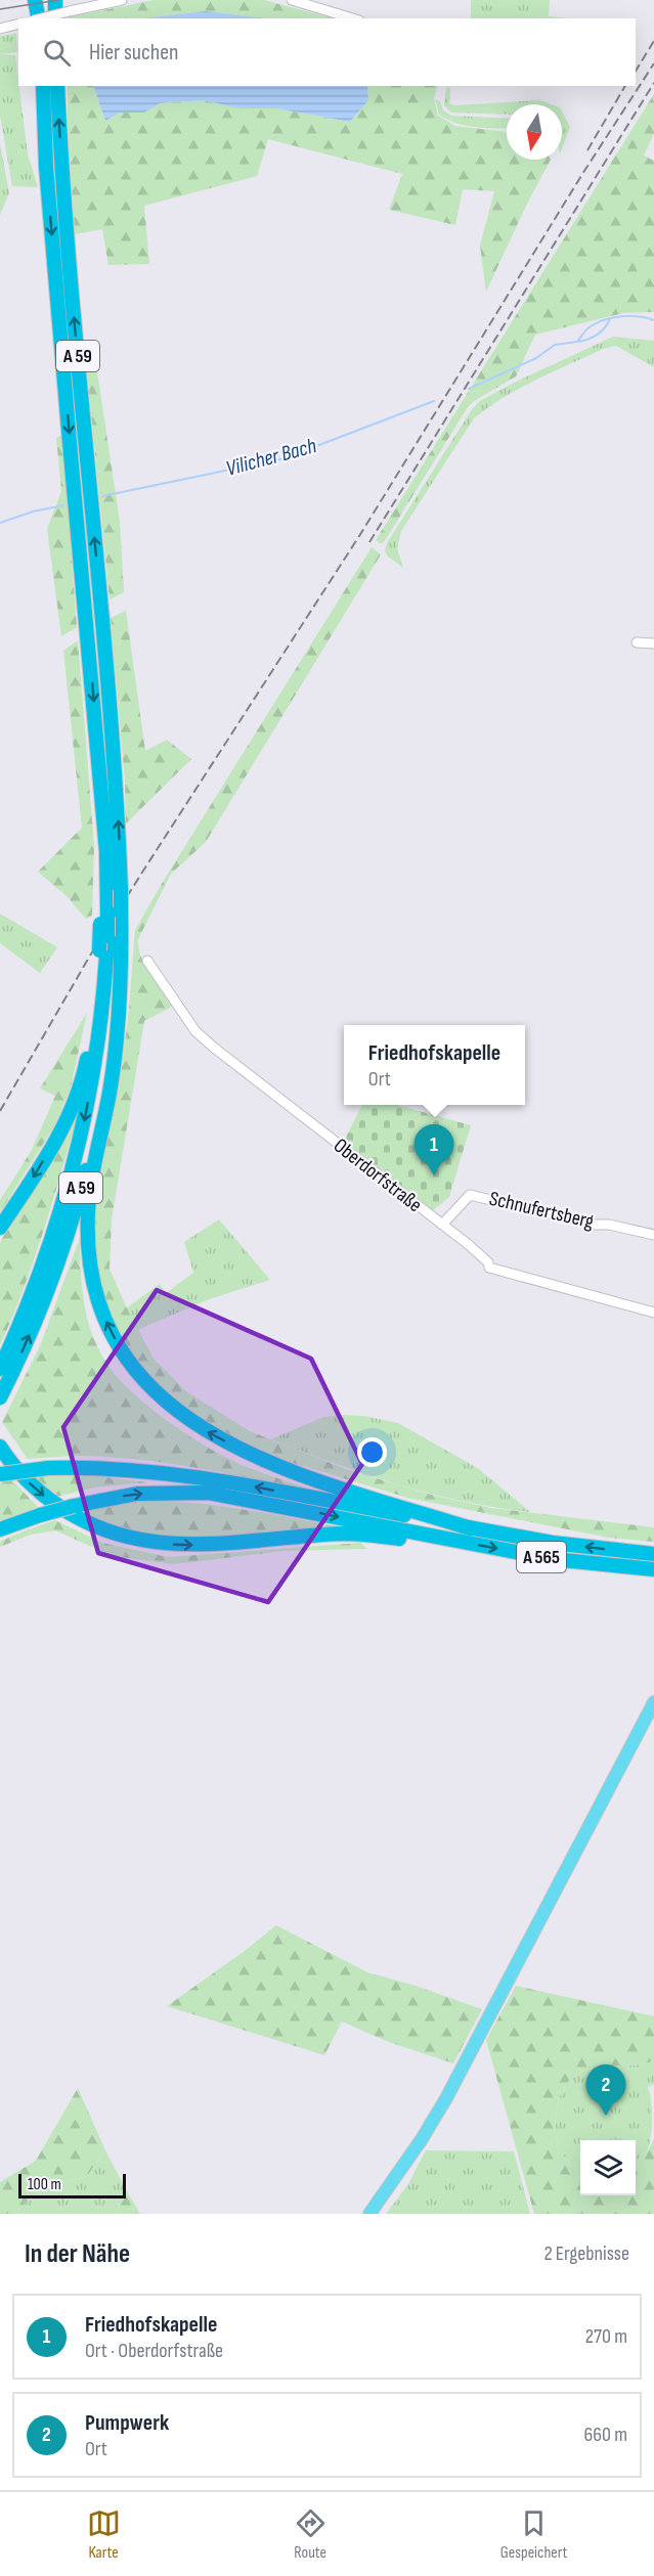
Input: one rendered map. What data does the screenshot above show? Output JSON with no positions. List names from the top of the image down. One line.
{"streets":{"highway":["A 59","A 565"],"street":["Oberdorfstraße","Schnufertsberg"]},"crossings":[["Oberdorfstraße","Schnufertsberg"]],"water":["Vilicher Bach"],"scale_bar":"100 m","north":"bottom","page":{"search":"Hier suchen","popup":["Friedhofskapelle","Ort"],"pins":["1","2"],"scale":"100 m","heading":["In der Nähe","2 Ergebnisse"],"list":[{"mark":"1","name":"Friedhofskapelle","note":"Ort · Oberdorfstraße","value":"270 m"},{"mark":"2","name":"Pumpwerk","note":"Ort","value":"660 m"}],"nav":["Karte","Route","Gespeichert"]}}
